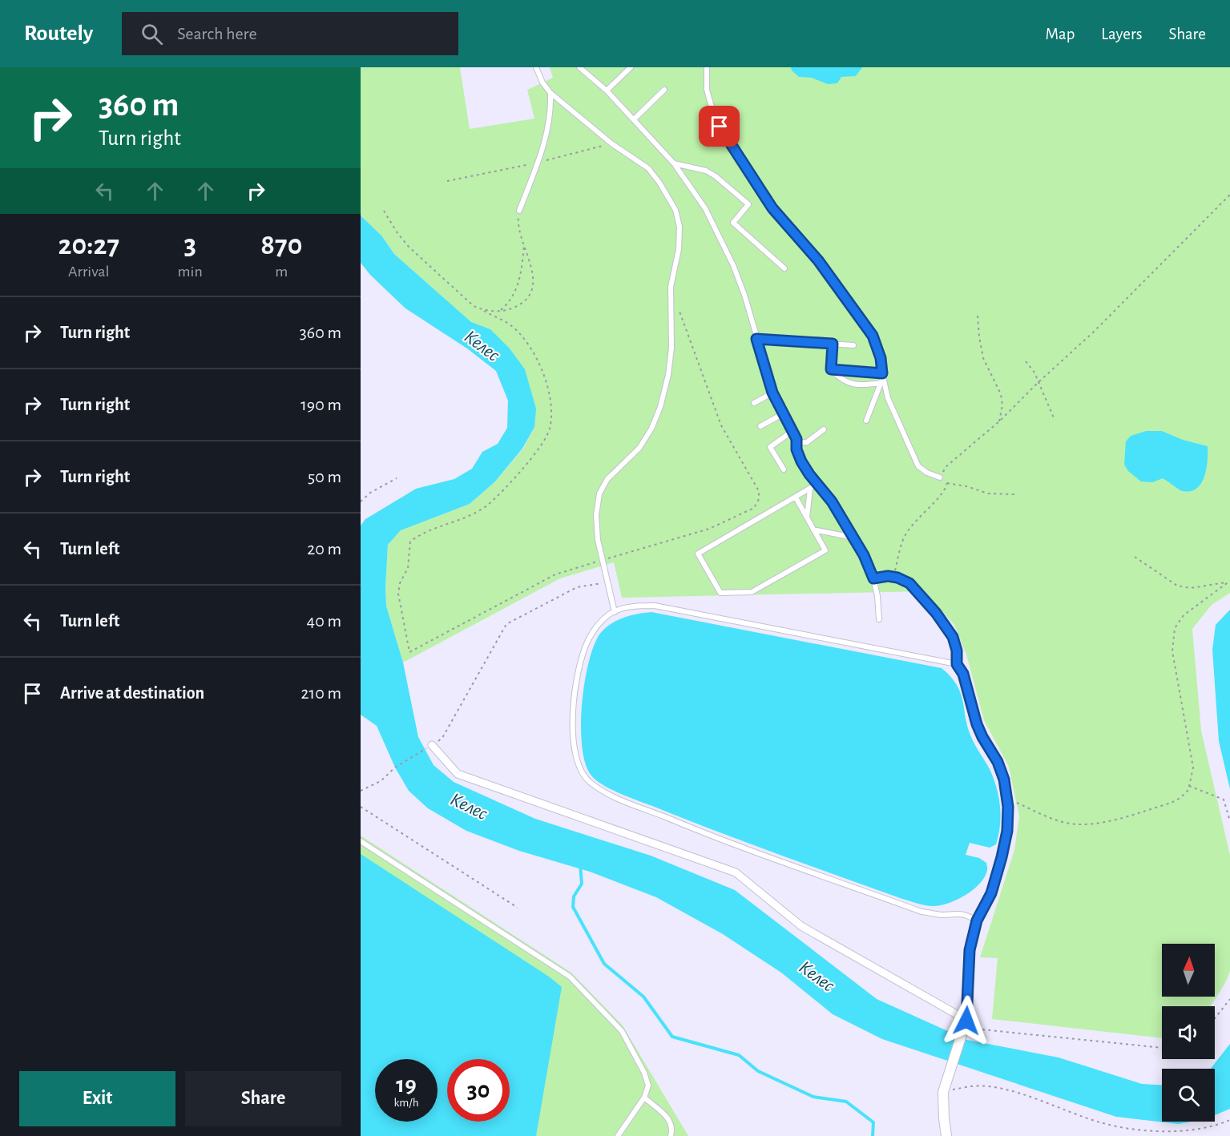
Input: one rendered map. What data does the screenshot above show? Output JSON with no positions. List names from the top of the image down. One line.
{"water":["Келес"],"north":"top","page":{"header":"Routely","search":"Search here","nav":["Map","Layers","Share"],"turn":["360 m","Turn right"],"eta":["20:27","Arrival","3","min","870","m"],"list":[{"name":"Turn right","value":"360 m"},{"name":"Turn right","value":"190 m"},{"name":"Turn right","value":"50 m"},{"name":"Turn left","value":"20 m"},{"name":"Turn left","value":"40 m"},{"name":"Arrive at destination","value":"210 m"}],"speed":"19 km/h","limit":"30","buttons":["Exit","Share"]}}
